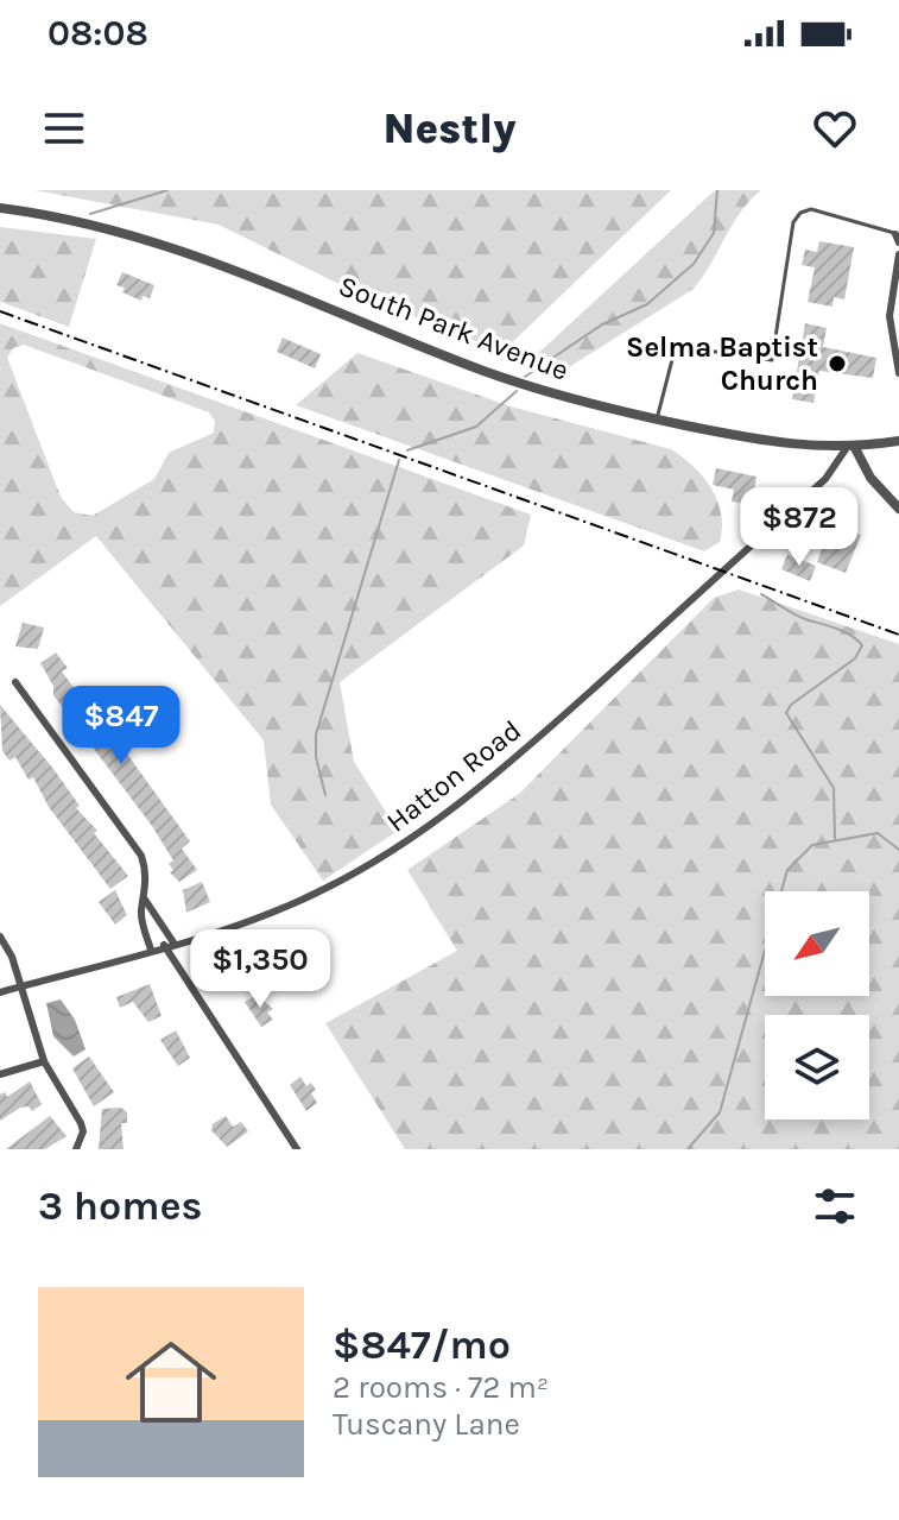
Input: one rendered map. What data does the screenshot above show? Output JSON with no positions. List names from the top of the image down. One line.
{"streets":{"street":["South Park Avenue","Hatton Road"]},"crossings":[["South Park Avenue","Hatton Road"]],"places":["Selma Baptist Church"],"north":"bottom left","page":{"status":"08:08","header":"Nestly","price":["$872","$847","$1,350"],"heading":"3 homes","list":[{"name":"$847/mo","note":"2 rooms · 72 m² · Tuscany Lane"}]}}
